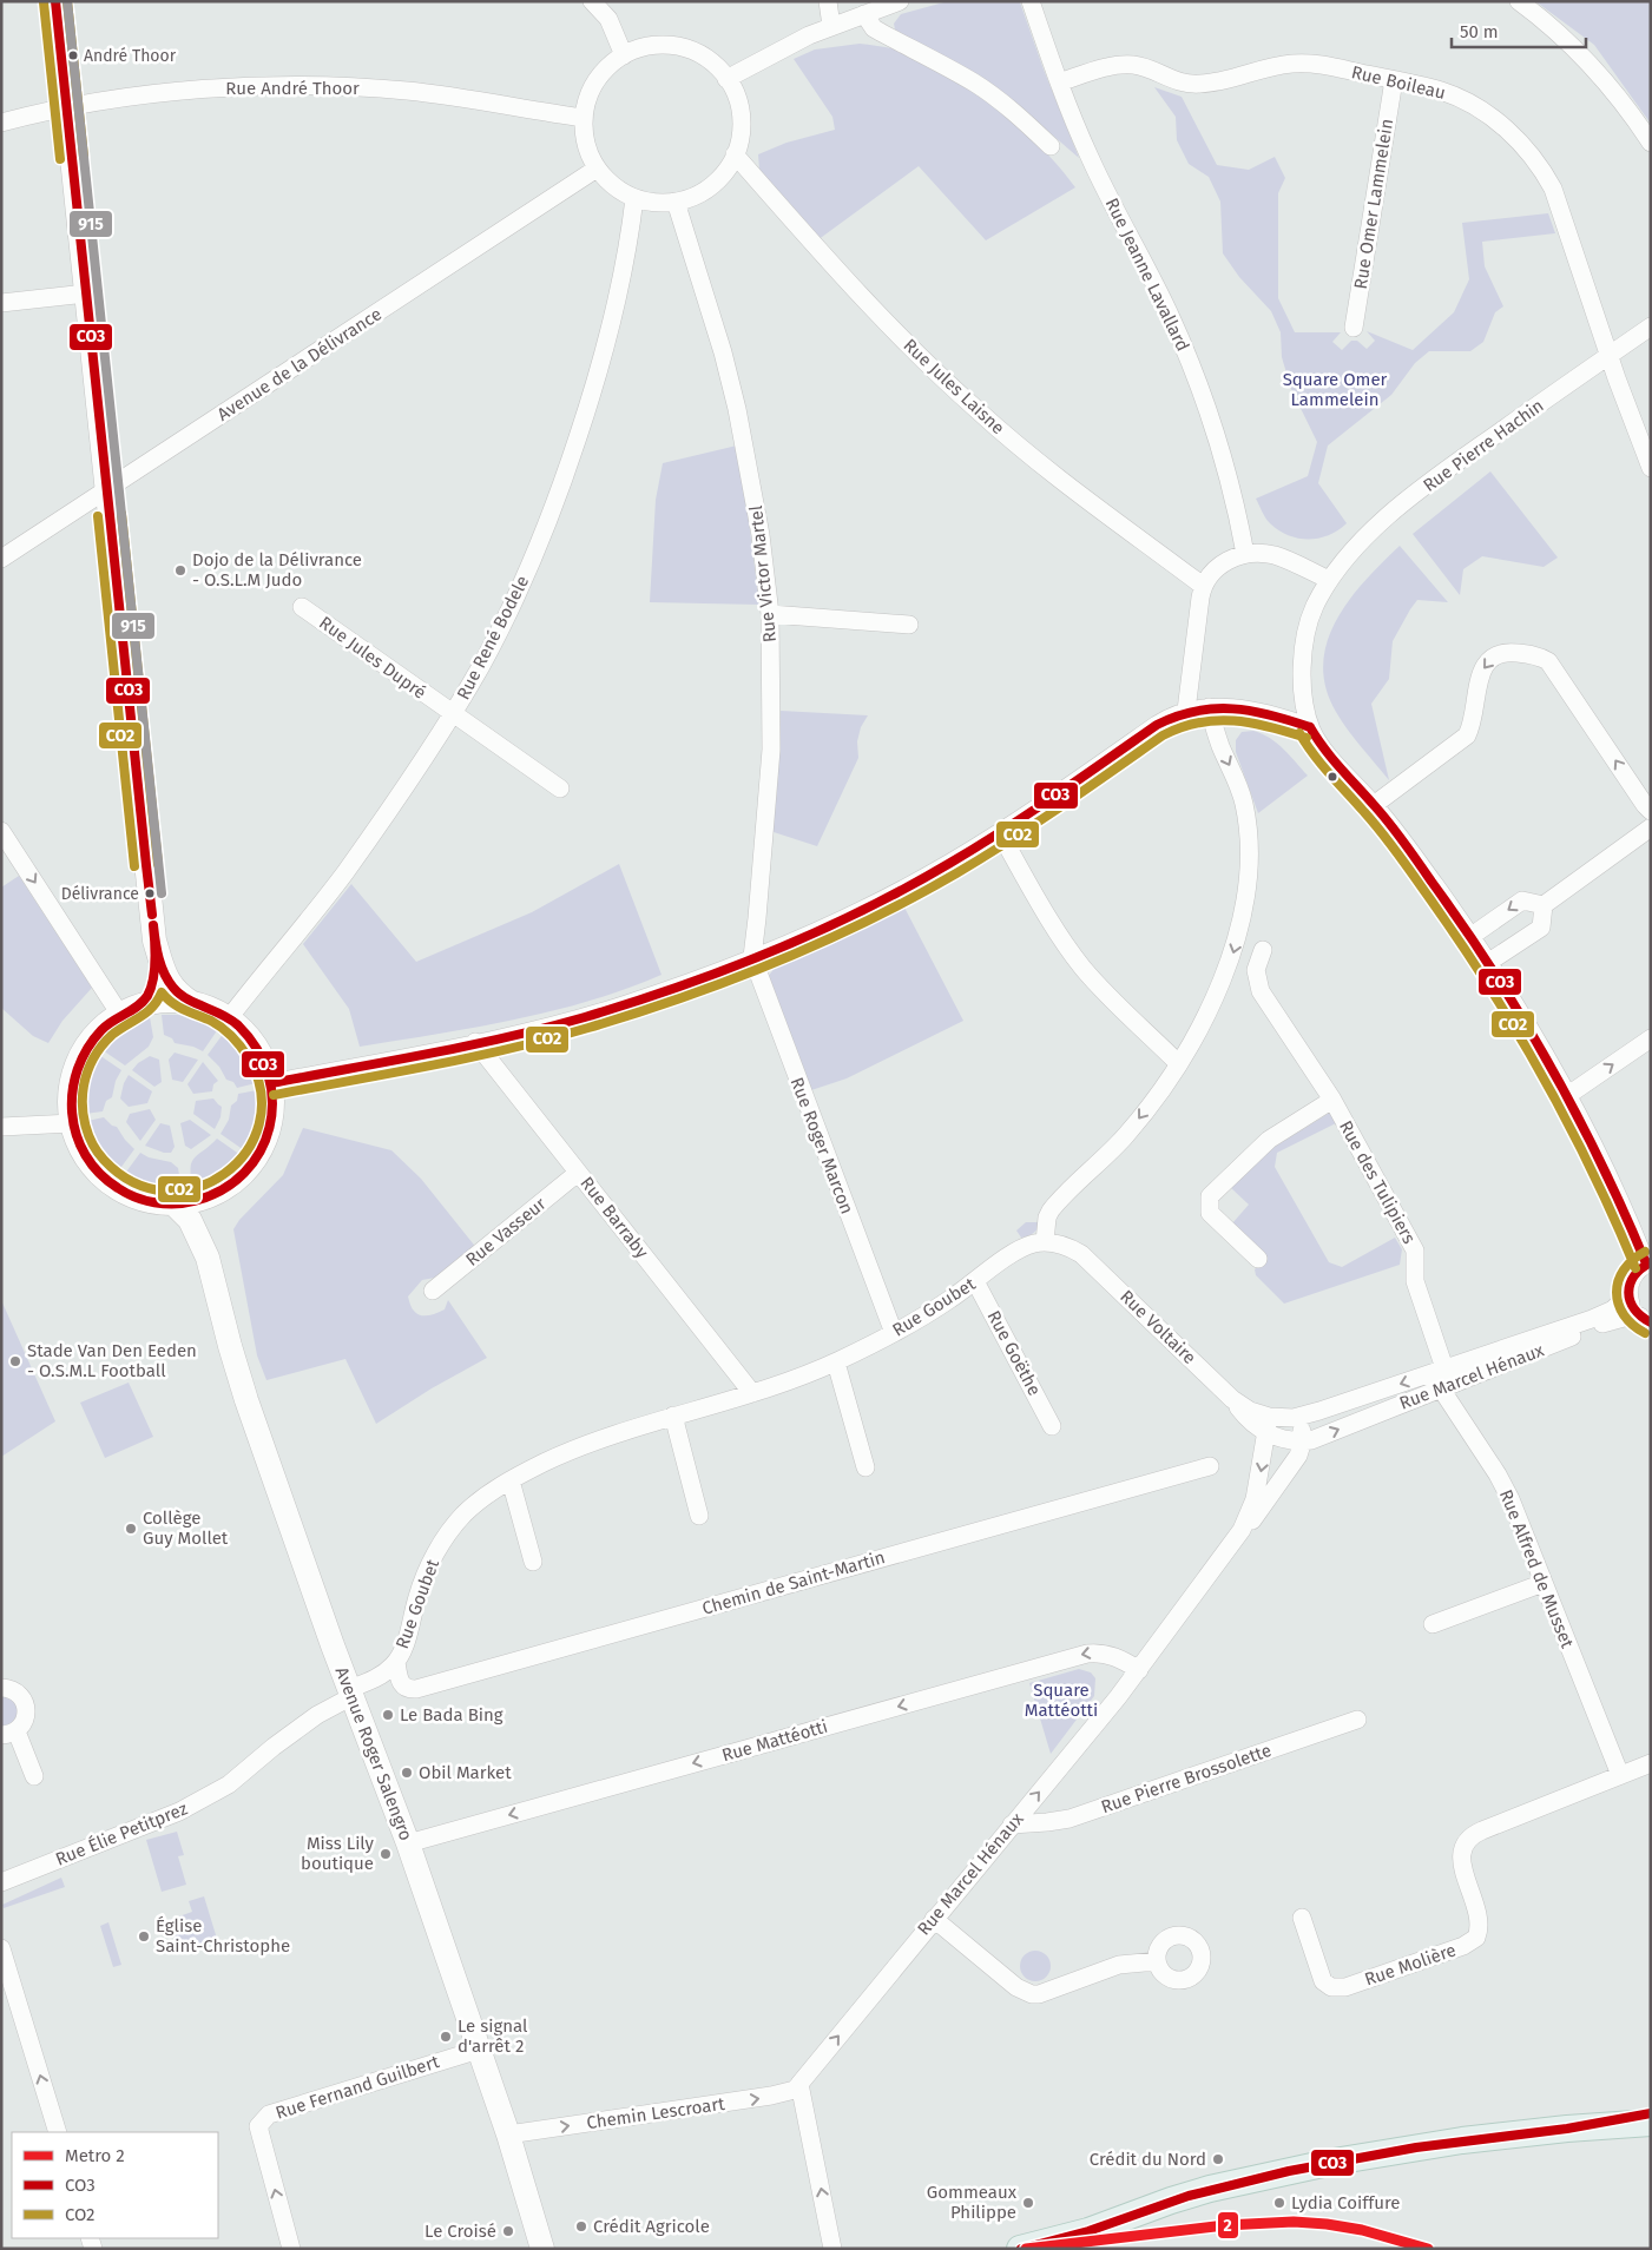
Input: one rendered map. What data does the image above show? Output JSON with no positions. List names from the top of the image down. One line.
{"streets":{"street":["Rue Boileau","Rue André Thoor","Rue Omer Lammelein","Rue Jeanne Lavallard","Avenue de la Délivrance","Rue Jules Laisne","Rue Pierre Hachin","Rue Victor Martel","Rue René Bodele","Rue Jules Dupré","Rue Roger Marcon","Rue des Tulipiers","Rue Barraby","Rue Vasseur","Rue Goubet","Rue Voltaire","Rue Goëthe","Rue Marcel Hénaux","Rue Alfred de Musset","Chemin de Saint-Martin","Rue Mattéotti","Avenue Roger Salengro","Rue Pierre Brossolette","Rue Élie Petitprez","Rue Molière","Rue Fernand Guilbert","Chemin Lescroart"]},"crossings":[["Rue Boileau","Rue Omer Lammelein"],["Rue Boileau","Rue Jeanne Lavallard"],["Rue Boileau","Rue Pierre Hachin"],["Rue André Thoor","Avenue de la Délivrance"],["Rue André Thoor","Rue Jules Laisne"],["Rue André Thoor","Rue Victor Martel"],["Rue André Thoor","Rue René Bodele"],["Avenue de la Délivrance","Rue Jules Laisne"],["Avenue de la Délivrance","Rue Victor Martel"],["Avenue de la Délivrance","Rue René Bodele"],["Rue Jules Laisne","Rue Victor Martel"],["Rue Jules Laisne","Rue René Bodele"],["Rue Victor Martel","Rue René Bodele"],["Rue Victor Martel","Rue Roger Marcon"],["Rue René Bodele","Rue Jules Dupré"],["Rue René Bodele","Avenue Roger Salengro"],["Rue Roger Marcon","Rue Goubet"],["Rue des Tulipiers","Rue Marcel Hénaux"],["Rue des Tulipiers","Rue Alfred de Musset"],["Rue Barraby","Rue Vasseur"],["Rue Barraby","Rue Goubet"],["Rue Goubet","Rue Voltaire"],["Rue Goubet","Rue Goëthe"],["Rue Goubet","Chemin de Saint-Martin"],["Rue Goubet","Avenue Roger Salengro"],["Rue Goubet","Rue Élie Petitprez"],["Rue Voltaire","Rue Marcel Hénaux"],["Rue Marcel Hénaux","Rue Alfred de Musset"],["Rue Marcel Hénaux","Rue Mattéotti"],["Rue Marcel Hénaux","Rue Pierre Brossolette"],["Rue Marcel Hénaux","Chemin Lescroart"],["Rue Alfred de Musset","Rue Molière"],["Rue Mattéotti","Avenue Roger Salengro"],["Avenue Roger Salengro","Rue Élie Petitprez"],["Avenue Roger Salengro","Rue Fernand Guilbert"],["Avenue Roger Salengro","Chemin Lescroart"]],"one_way":["Rue Mattéotti","Chemin Lescroart"],"parks":["Square Omer Lammelein","Square Mattéotti"],"places":["André Thoor","Dojo de la Délivrance - O.S.L.M Judo","Délivrance","Stade Van Den Eeden - O.S.M.L Football","Collège Guy Mollet","Le Bada Bing","Obil Market","Miss Lily boutique","Église Saint-Christophe","Le signal d'arrêt 2","Crédit du Nord","Gommeaux Philippe","Lydia Coiffure","Crédit Agricole","Le Croisé"],"lines":["transit line CO3","transit line CO2","transit line 915","metro line 2"],"legend":["Metro 2","CO3","CO2"],"scale_bar":"50 m"}
